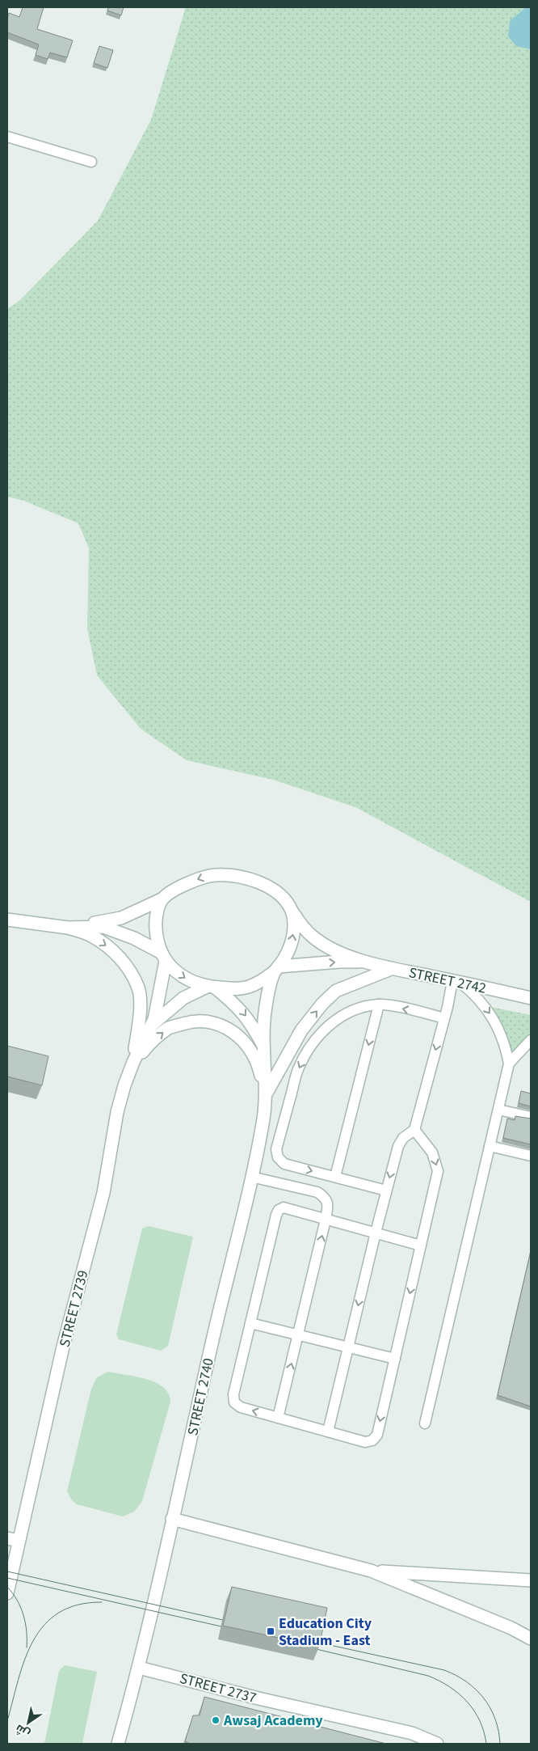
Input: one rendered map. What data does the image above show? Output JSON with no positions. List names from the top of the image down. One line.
{"streets":{"street":["STREET 2742","STREET 2739","STREET 2740","STREET 2737"]},"crossings":[["STREET 2742","STREET 2739"],["STREET 2742","STREET 2740"],["STREET 2739","STREET 2740"],["STREET 2740","STREET 2737"]],"places":{"transit":["Education City Stadium - East"],"other":["Awsaj Academy"]},"north":"bottom left"}
